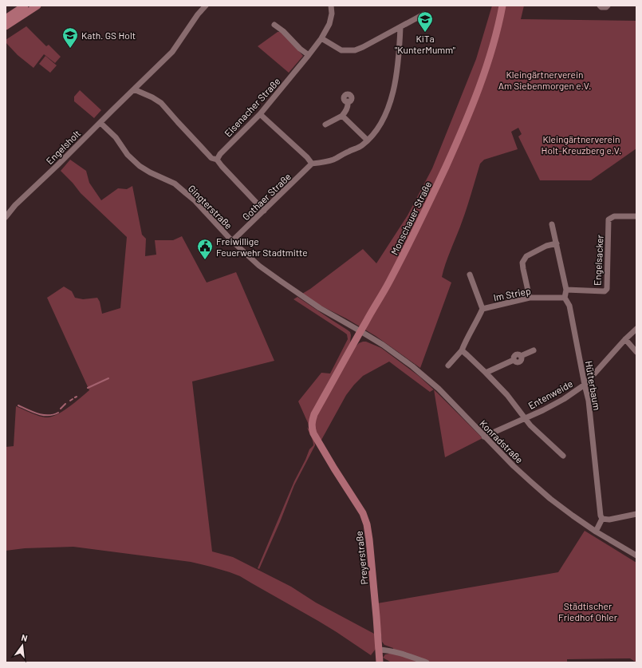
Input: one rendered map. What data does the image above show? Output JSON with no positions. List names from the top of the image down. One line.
{"streets":{"main road":["Monschauer Straße","Preyerstraße"],"street":["Eisenacher Straße","Engelsholt","Gothaer Straße","Gingterstraße","Engelsacker","Im Striep","Hütterbaum","Entenweide","Konradstraße"]},"crossings":[["Engelsholt","Gingterstraße"],["Gothaer Straße","Gingterstraße"],["Gingterstraße","Monschauer Straße"],["Gingterstraße","Konradstraße"],["Monschauer Straße","Konradstraße"],["Monschauer Straße","Preyerstraße"],["Im Striep","Hütterbaum"],["Hütterbaum","Entenweide"],["Entenweide","Konradstraße"]],"parks":["Kleingärtnerverein Am Siebenmorgen e.V.","Kleingärtnerverein Holt-Kreuzberg e.V.","Städtischer Friedhof Ohler"],"places":{"school or university":["KiTa \"KunterMumm\"","Kath. GS Holt"],"public building":["Freiwillige Feuerwehr Stadtmitte"]},"north":"top"}
